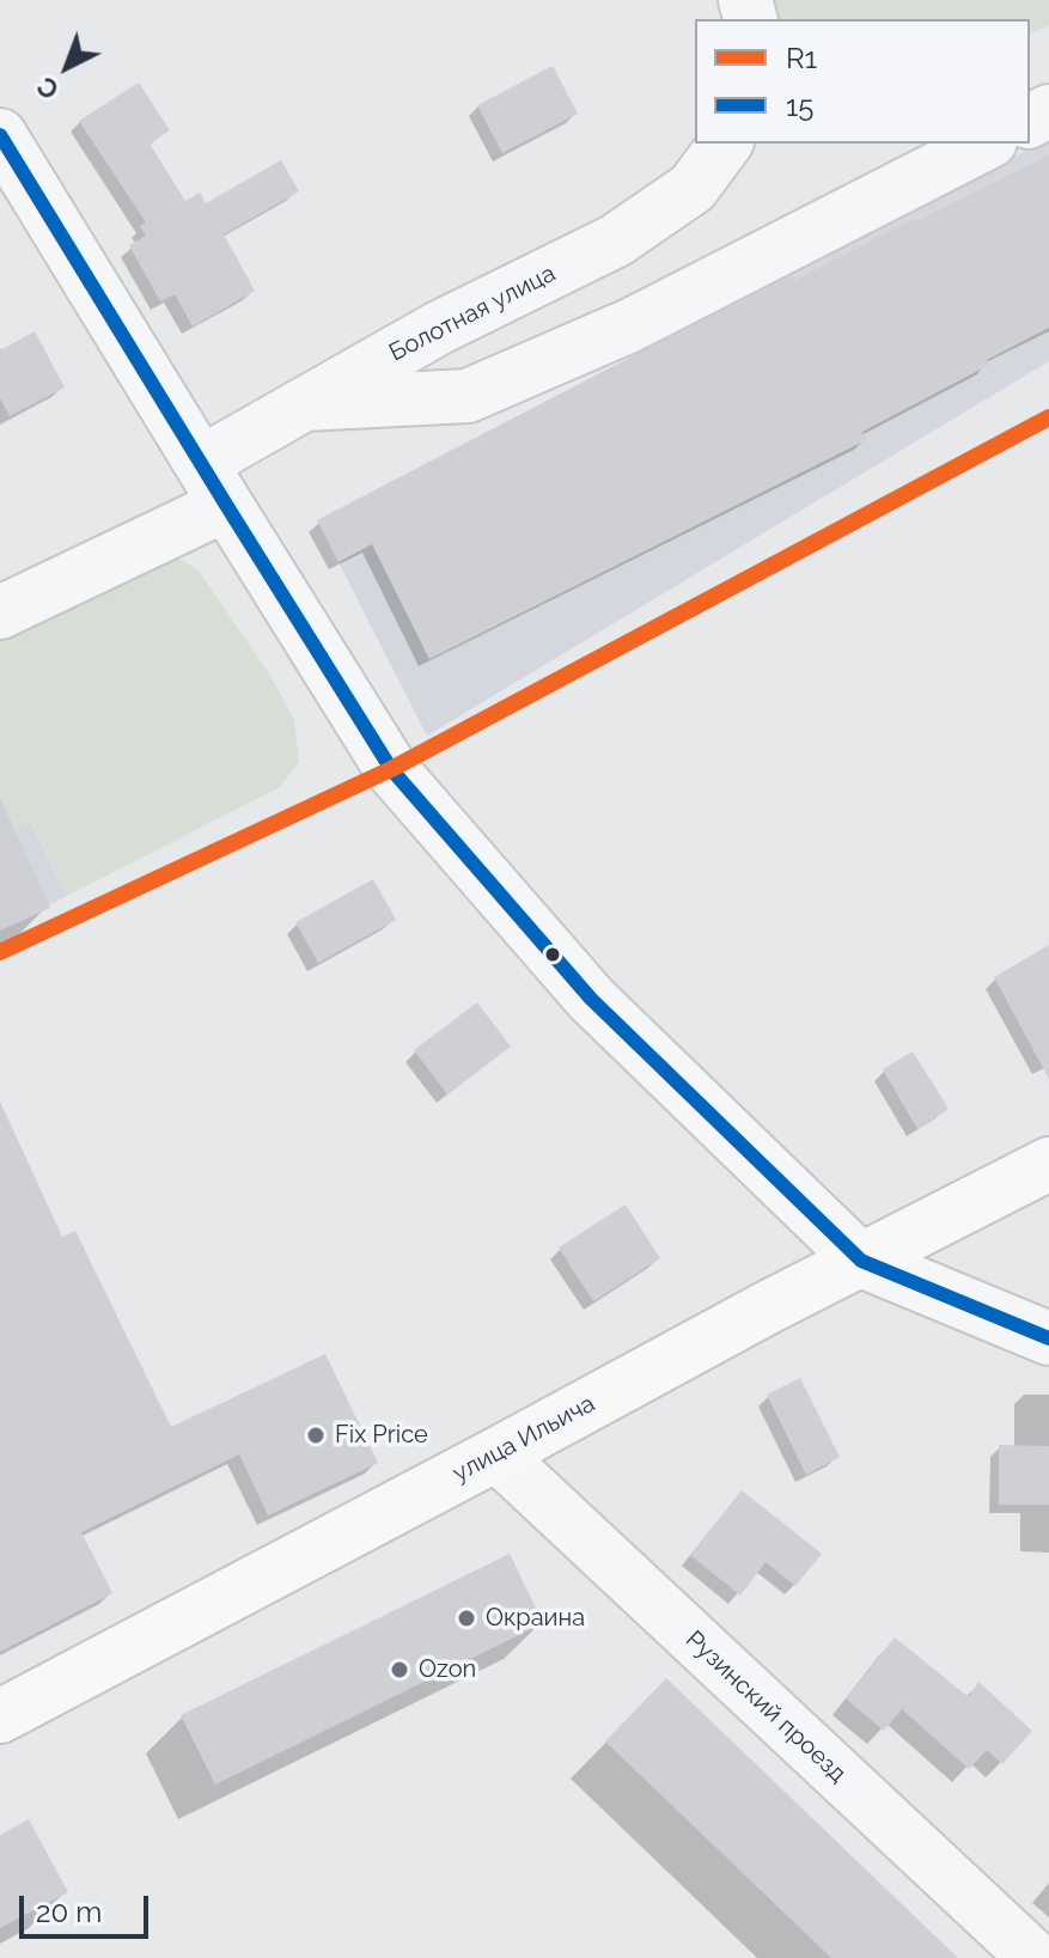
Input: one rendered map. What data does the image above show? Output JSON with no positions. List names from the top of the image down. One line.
{"streets":{"main road":["улица Ильича"],"street":["Болотная улица","Рузинский проезд"]},"crossings":[["улица Ильича","Рузинский проезд"]],"places":["Fix Price","Окраина","Ozon"],"lines":["transit line 15","transit line R1"],"legend":["R1","15"],"scale_bar":"20 m","north":"bottom left"}
